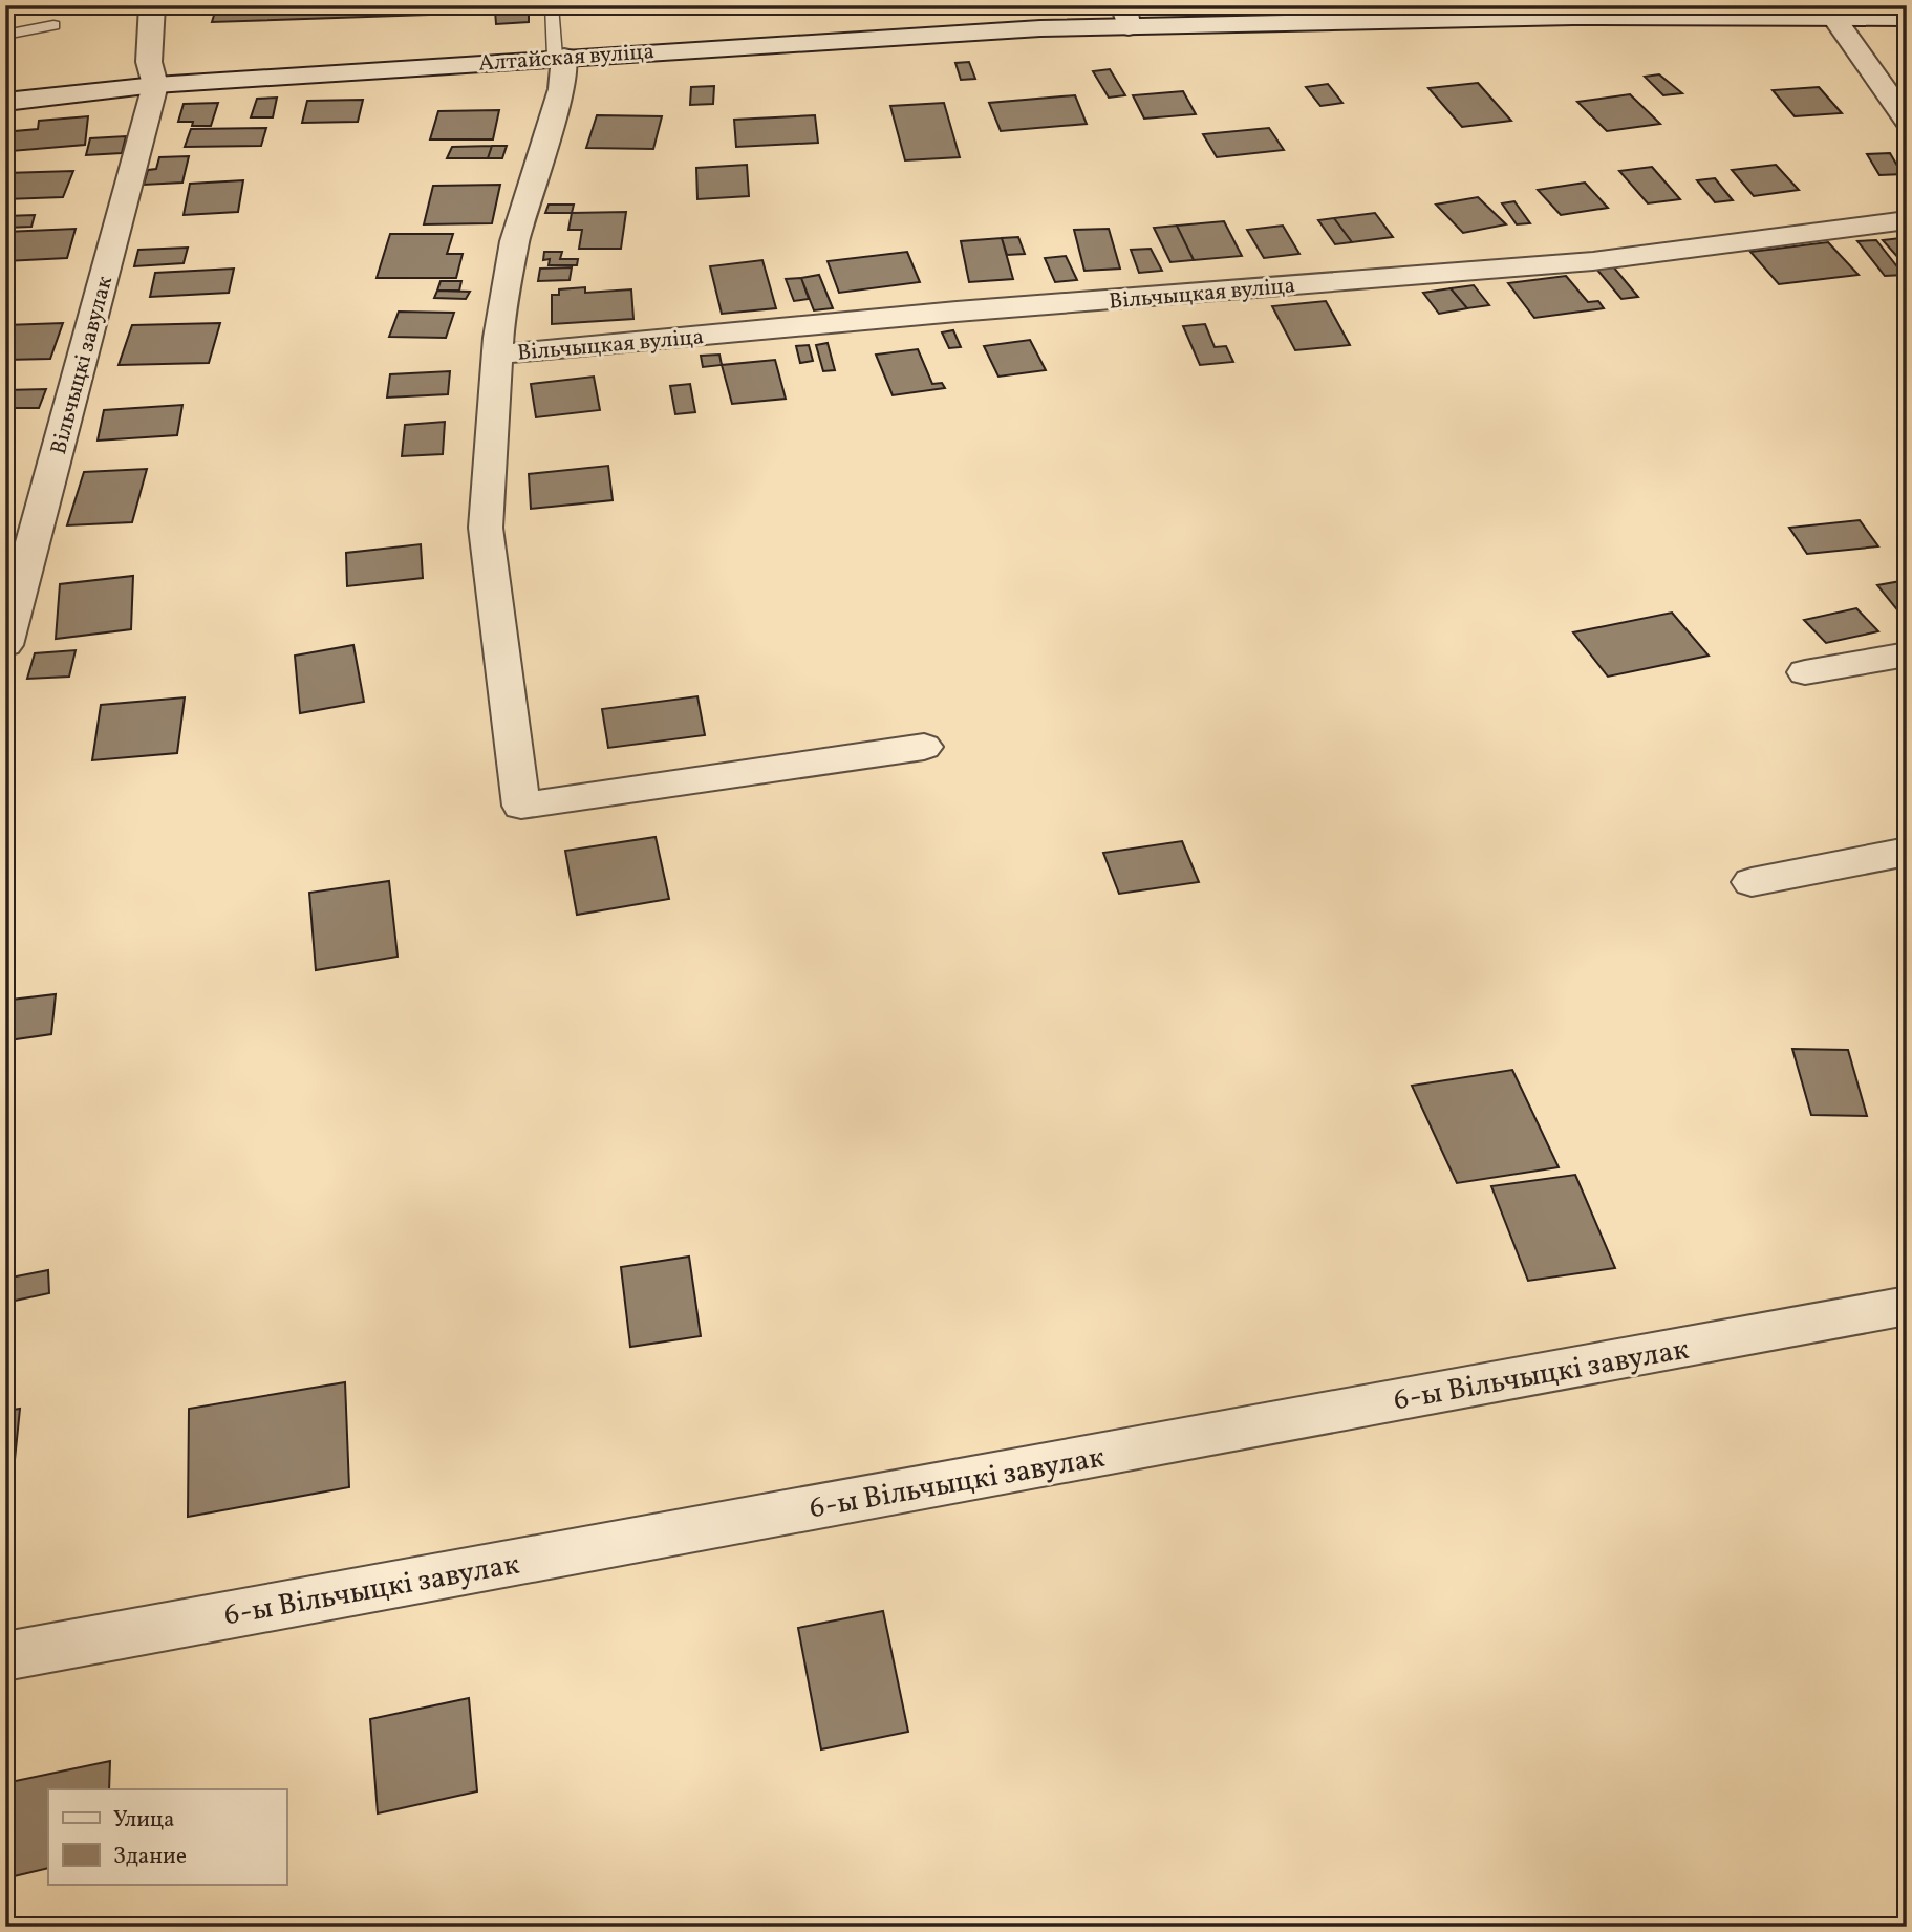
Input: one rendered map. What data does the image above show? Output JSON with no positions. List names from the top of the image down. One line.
{"streets":{"street":["Алтайская вуліца","Вільчыцкая вуліца","Вільчыцкі завулак","6-ы Вільчыцкі завулак"]},"crossings":[["Алтайская вуліца","Вільчыцкая вуліца"],["Алтайская вуліца","Вільчыцкі завулак"]],"legend":["Улица","Здание"]}
